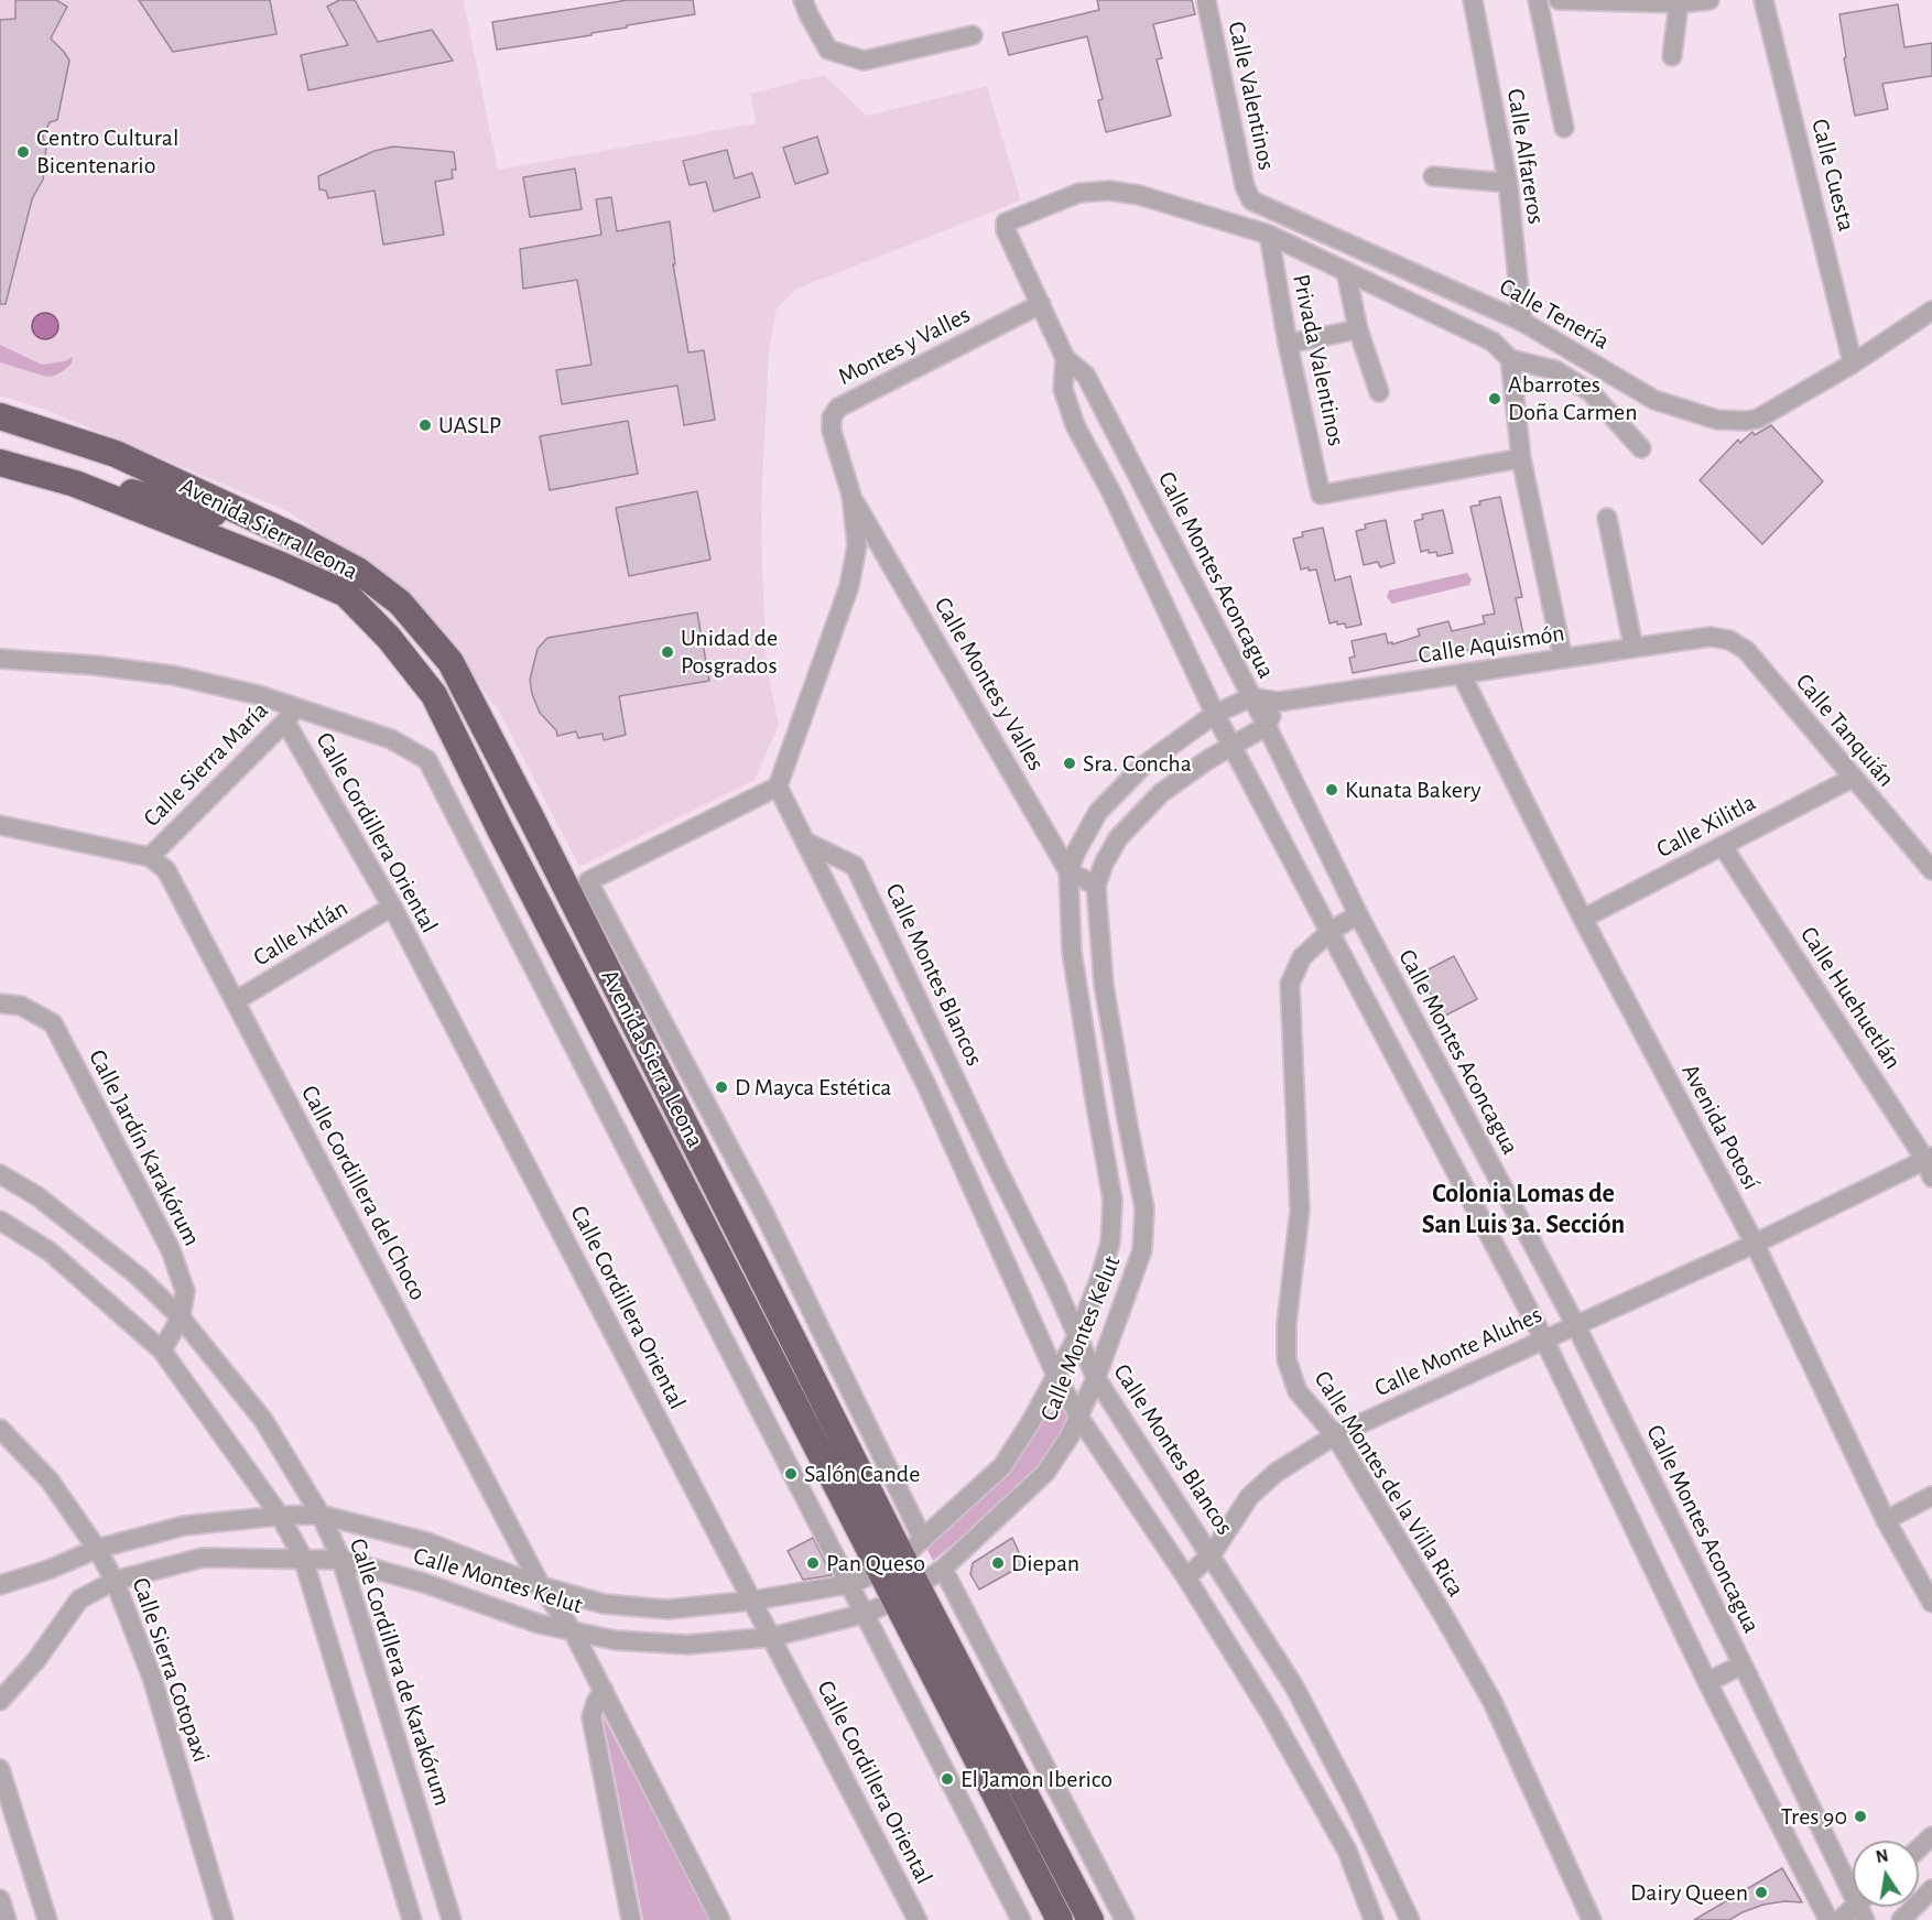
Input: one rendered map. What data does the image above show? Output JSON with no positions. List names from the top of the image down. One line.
{"streets":{"highway":["Avenida Sierra Leona"],"street":["Calle Valentinos","Calle Alfareros","Calle Cuesta","Calle Tenería","Montes y Valles","Privada Valentinos","Calle Montes Aconcagua","Calle Aquismón","Calle Montes y Valles","Calle Tanquián","Calle Sierra María","Calle Xilitla","Calle Cordillera Oriental","Calle Ixtlán","Calle Montes Blancos","Calle Huehuetlán","Avenida Potosí","Calle Jardín Karakórum","Calle Cordillera del Choco","Calle Montes Kelut","Calle Monte Aluhes","Calle Montes de la Villa Rica","Calle Sierra Cotopaxi","Calle Cordillera de Karakórum"]},"crossings":[["Calle Valentinos","Calle Tenería"],["Calle Alfareros","Calle Tenería"],["Calle Cuesta","Calle Tenería"],["Montes y Valles","Calle Montes Aconcagua"],["Montes y Valles","Calle Montes y Valles"],["Privada Valentinos","Calle Montes Aconcagua"],["Avenida Sierra Leona","Calle Montes Kelut"],["Calle Montes Aconcagua","Calle Aquismón"],["Calle Montes Aconcagua","Calle Montes Kelut"],["Calle Montes Aconcagua","Calle Monte Aluhes"],["Calle Montes Aconcagua","Calle Montes de la Villa Rica"],["Calle Aquismón","Calle Tanquián"],["Calle Aquismón","Avenida Potosí"],["Calle Aquismón","Calle Montes Kelut"],["Calle Montes y Valles","Calle Montes Kelut"],["Calle Tanquián","Calle Xilitla"],["Calle Sierra María","Calle Cordillera Oriental"],["Calle Sierra María","Calle Cordillera del Choco"],["Calle Xilitla","Calle Huehuetlán"],["Calle Xilitla","Avenida Potosí"],["Calle Cordillera Oriental","Calle Ixtlán"],["Calle Cordillera Oriental","Calle Montes Kelut"],["Calle Ixtlán","Calle Cordillera del Choco"],["Calle Montes Blancos","Calle Montes Kelut"],["Calle Montes Blancos","Calle Monte Aluhes"],["Calle Huehuetlán","Calle Monte Aluhes"],["Avenida Potosí","Calle Monte Aluhes"],["Calle Jardín Karakórum","Calle Cordillera de Karakórum"],["Calle Cordillera del Choco","Calle Montes Kelut"],["Calle Montes Kelut","Calle Sierra Cotopaxi"],["Calle Montes Kelut","Calle Cordillera de Karakórum"],["Calle Monte Aluhes","Calle Montes de la Villa Rica"]],"districts":["Colonia Lomas de San Luis 3a. Sección"],"places":["Centro Cultural Bicentenario","Abarrotes Doña Carmen","UASLP","Unidad de Posgrados","Sra. Concha","Kunata Bakery","D Mayca Estética","Salón Cande","Pan Queso","Diepan","El Jamon Iberico","Tres 90","Dairy Queen"],"north":"top"}
